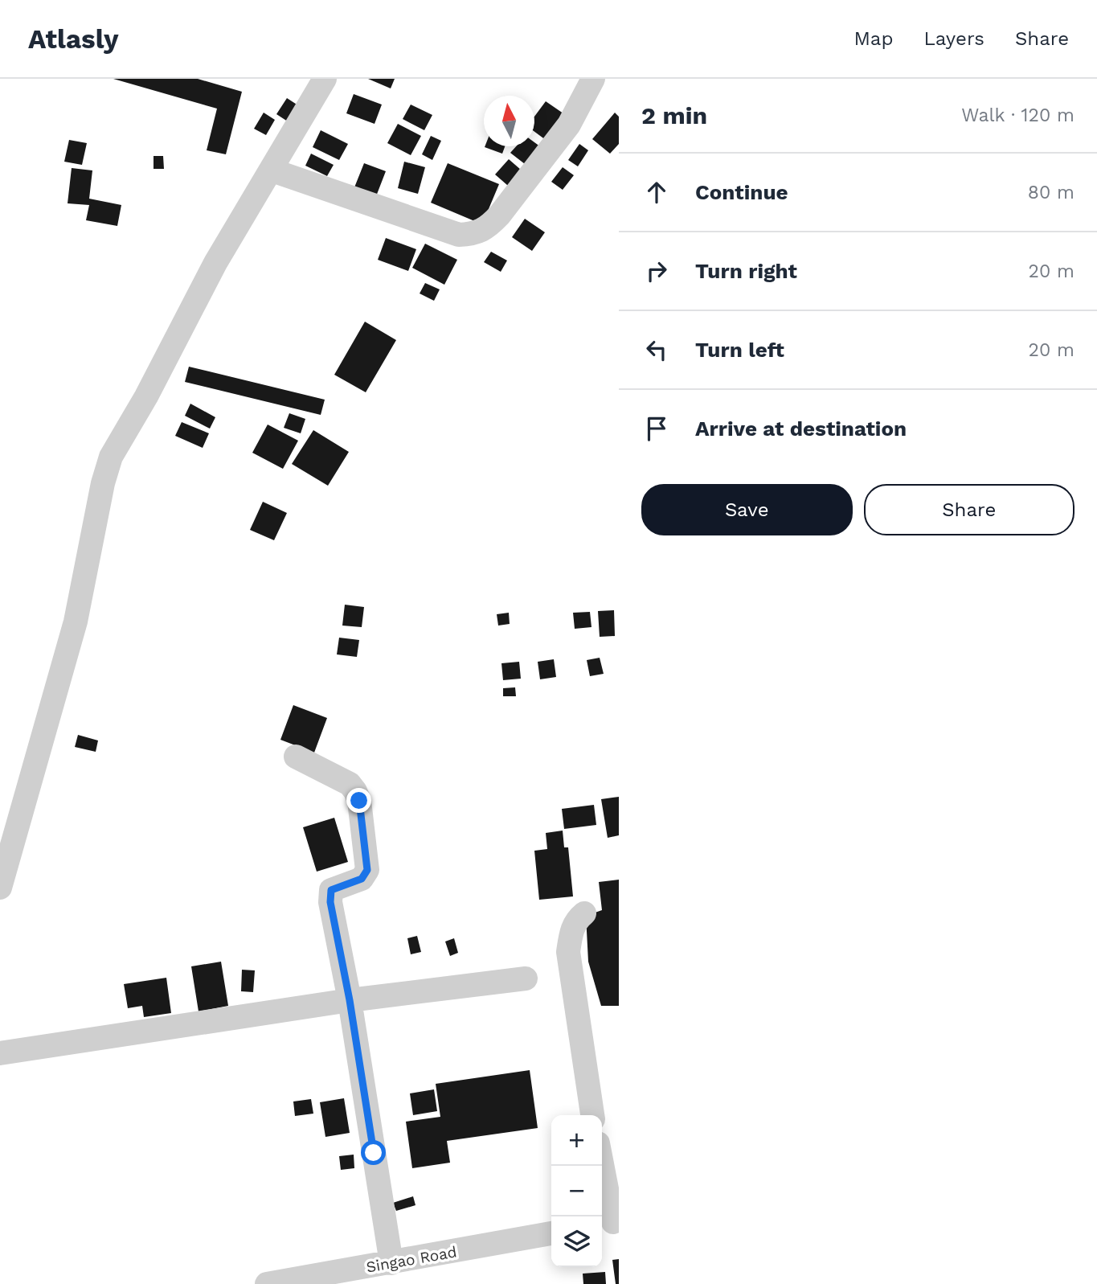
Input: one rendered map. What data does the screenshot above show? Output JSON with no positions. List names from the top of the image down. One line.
{"streets":{"street":["Singao Road"]},"north":"top","page":{"header":"Atlasly","nav":["Map","Layers","Share"],"heading":["2 min","Walk · 120 m"],"list":[["Continue","80 m"],["Turn right","20 m"],["Turn left","20 m"],"Arrive at destination"],"buttons":["Save","Share"],"map_buttons":["+","−"]}}
